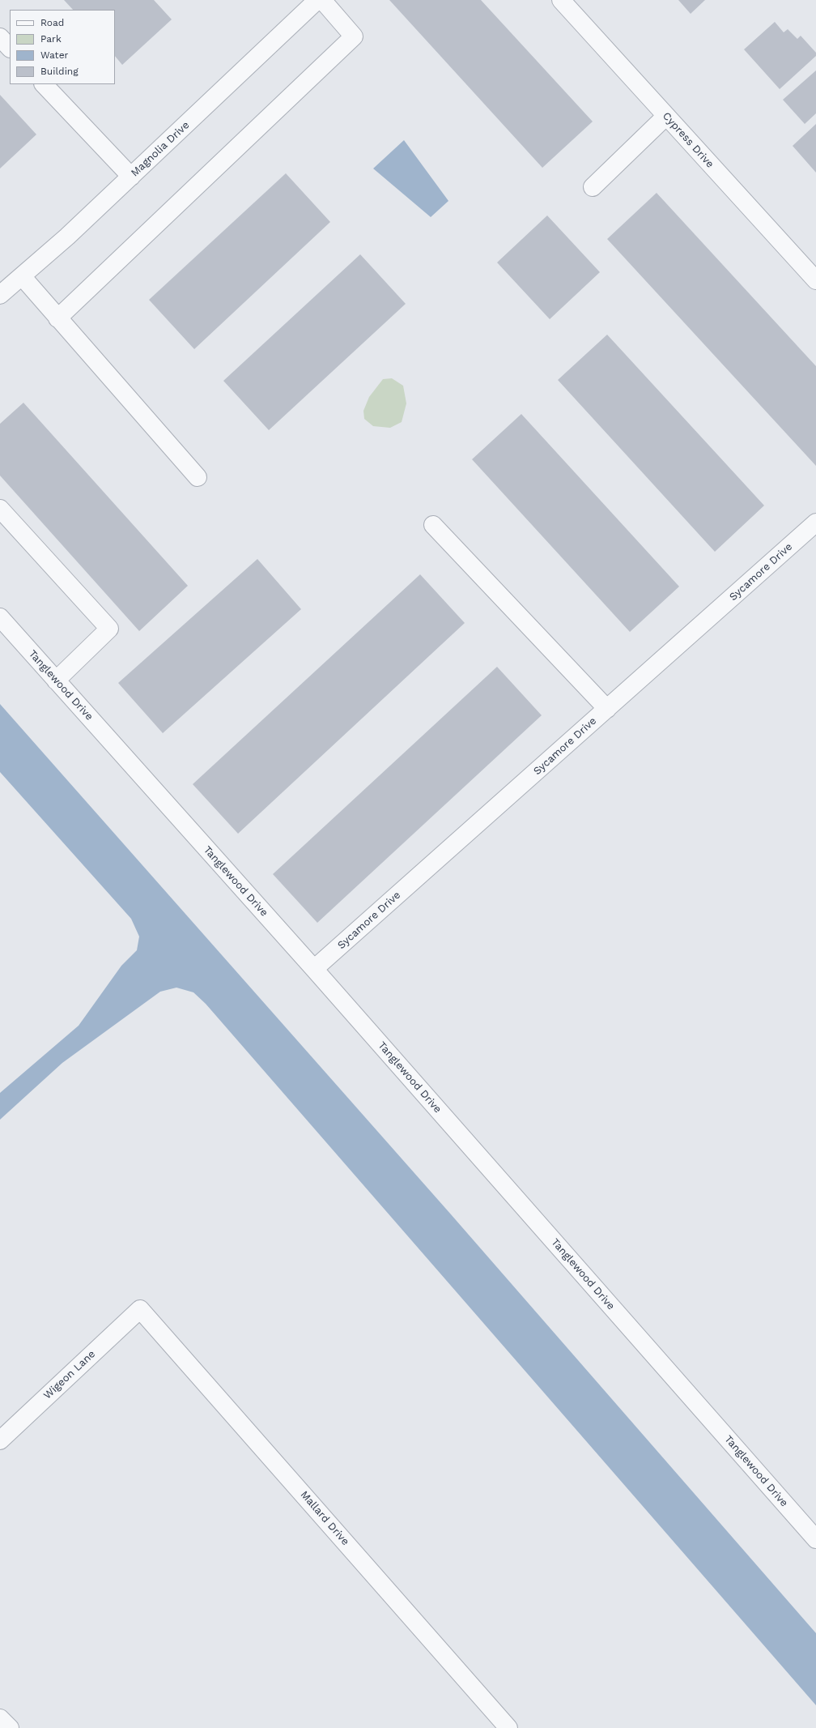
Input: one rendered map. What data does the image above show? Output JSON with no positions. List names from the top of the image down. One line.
{"streets":{"street":["Cypress Drive","Magnolia Drive","Sycamore Drive","Tanglewood Drive","Wigeon Lane","Mallard Drive"]},"crossings":[["Sycamore Drive","Tanglewood Drive"],["Wigeon Lane","Mallard Drive"]],"legend":["Road","Park","Water","Building"]}
